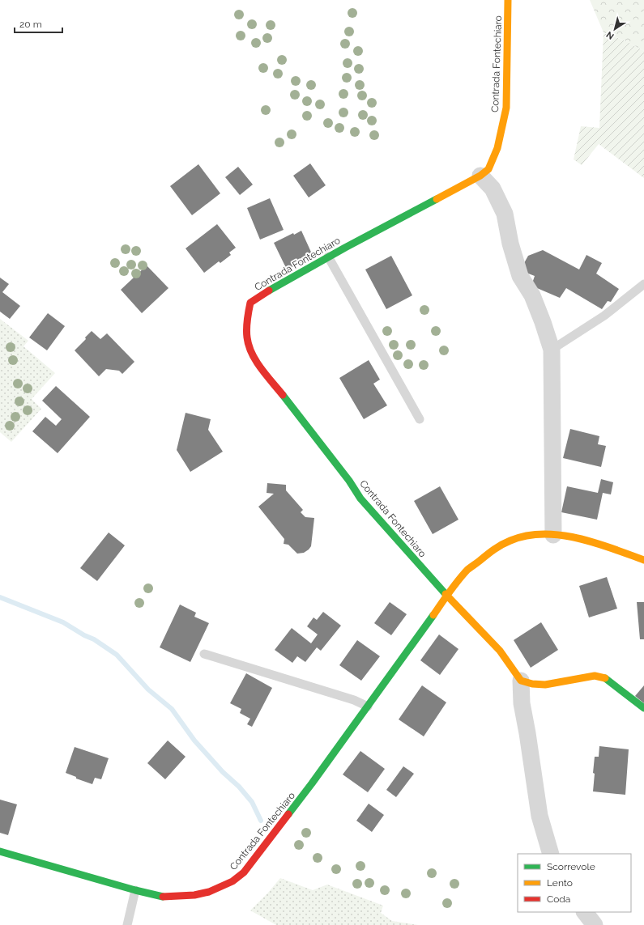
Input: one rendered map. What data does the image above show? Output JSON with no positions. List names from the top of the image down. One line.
{"streets":{"street":["Contrada Fontechiaro"]},"legend":["Scorrevole","Lento","Coda"],"scale_bar":"20 m","north":"bottom left"}
